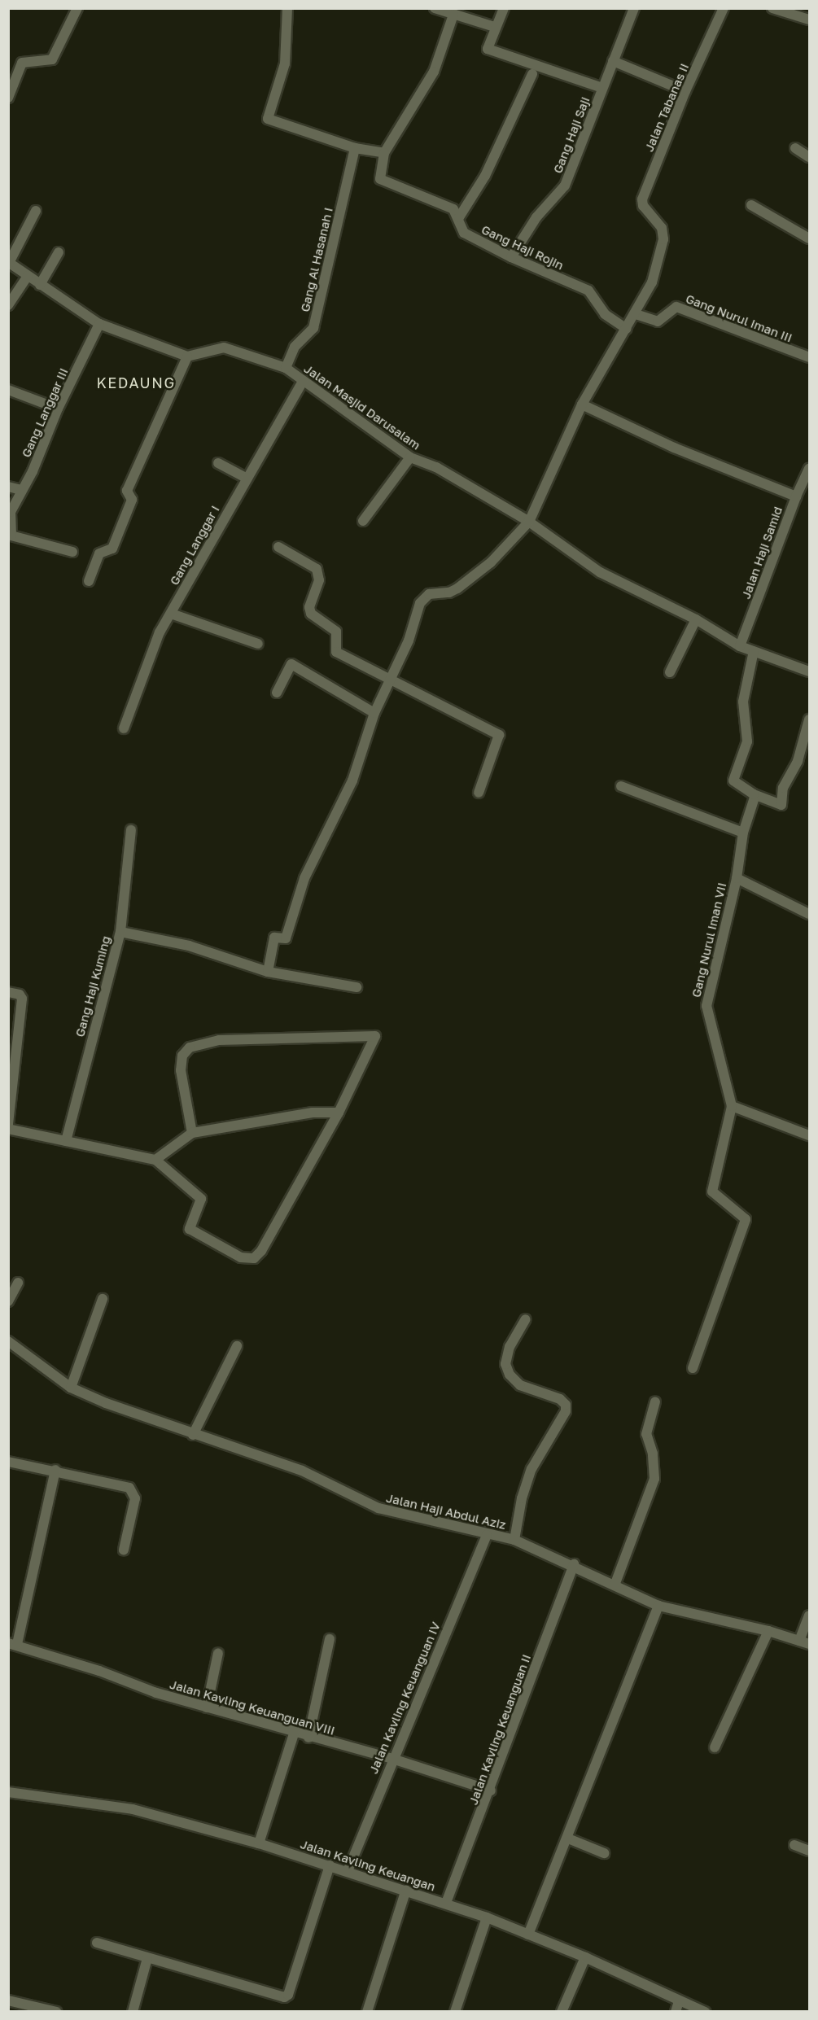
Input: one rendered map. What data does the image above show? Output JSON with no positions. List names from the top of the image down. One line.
{"streets":{"street":["Jalan Tabanas II","Gang Haji Saji","Gang Haji Rojin","Gang Al Hasanah I","Gang Nurul Iman III","Jalan Masjid Darusalam","Gang Langgar III","Gang Langgar I","Jalan Haji Samid","Gang Nurul Iman VII","Gang Haji Kuming","Jalan Haji Abdul Aziz","Jalan Kavling Keuanguan IV","Jalan Kavling Keuanguan VIII","Jalan Kavling Keuanguan II","Jalan Kavling Keuangan"]},"crossings":[["Jalan Tabanas II","Gang Nurul Iman III"],["Gang Haji Saji","Gang Haji Rojin"],["Gang Al Hasanah I","Jalan Masjid Darusalam"],["Jalan Masjid Darusalam","Gang Langgar I"],["Jalan Masjid Darusalam","Jalan Haji Samid"],["Jalan Haji Abdul Aziz","Jalan Kavling Keuanguan IV"],["Jalan Haji Abdul Aziz","Jalan Kavling Keuanguan II"],["Jalan Kavling Keuanguan IV","Jalan Kavling Keuanguan VIII"],["Jalan Kavling Keuanguan IV","Jalan Kavling Keuangan"],["Jalan Kavling Keuanguan VIII","Jalan Kavling Keuanguan II"],["Jalan Kavling Keuanguan II","Jalan Kavling Keuangan"]],"districts":["KEDAUNG"]}
